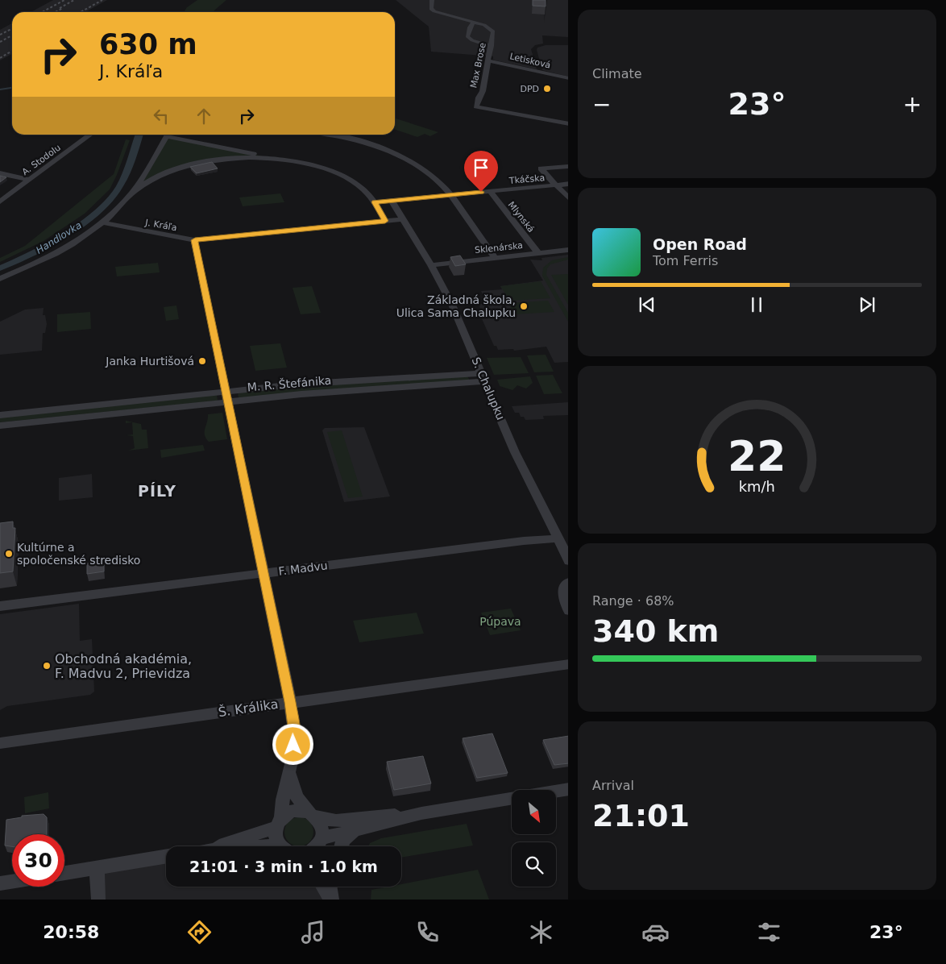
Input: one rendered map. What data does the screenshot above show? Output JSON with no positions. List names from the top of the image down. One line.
{"streets":{"street":["Letisková","Max Brose","A. Stodolu","Tkáčska","Mlynská","J. Kráľa","Sklenárska","M. R. Štefánika","S. Chalupku","F. Madvu","Š. Králika"]},"crossings":[["Letisková","Max Brose"],["Tkáčska","Mlynská"],["Tkáčska","S. Chalupku"],["Mlynská","Sklenárska"],["Sklenárska","S. Chalupku"],["M. R. Štefánika","S. Chalupku"],["S. Chalupku","F. Madvu"]],"districts":["PÍLY"],"water":["Handlovka"],"parks":["Púpava"],"places":["DPD","Základná škola, Ulica Sama Chalupku","Janka Hurtišová","Kultúrne a spoločenské stredisko","Obchodná akadémia, F. Madvu 2, Prievidza"],"north":"bottom right","page":{"tile":["Climate",["Range · 68%","340 km"],["Arrival","21:01"]],"turn":["630 m","J. Kráľa"],"heat":["−","23°","+"],"song":["Open Road","Tom Ferris"],"limit":"30","trip":"21:01 · 3 min · 1.0 km","tabs":["20:58","23°"],"gauge":["22","km/h"]}}
